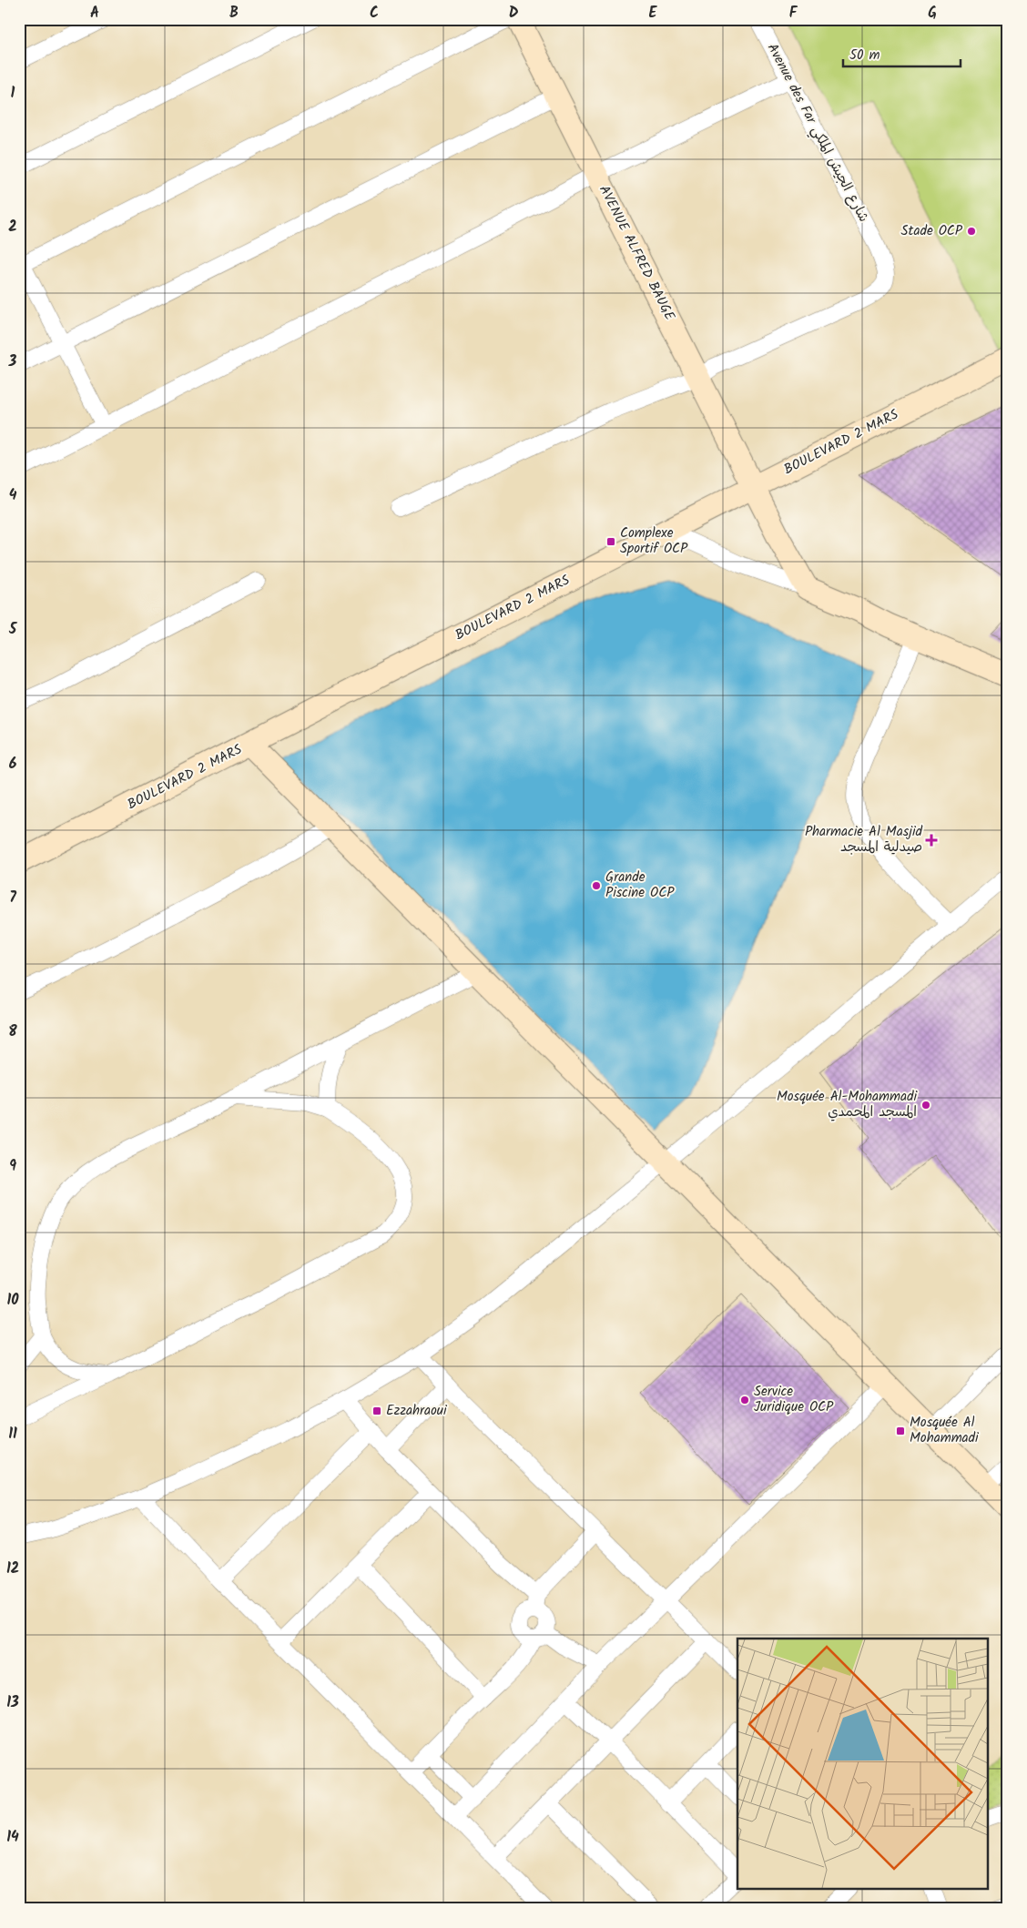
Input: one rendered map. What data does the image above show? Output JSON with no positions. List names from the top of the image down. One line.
{"streets":{"street":["Avenue des Far شارع الجيش الملكي","AVENUE ALFRED BAUGE","BOULEVARD 2 MARS"]},"crossings":[["Avenue des Far شارع الجيش الملكي","AVENUE ALFRED BAUGE"],["AVENUE ALFRED BAUGE","BOULEVARD 2 MARS"]],"places":{"other":["Stade OCP","Grande Piscine OCP","Mosquée Al-Mohammadi المسجد المحمدي","Service Juridique OCP"],"transit":["Complexe Sportif OCP","Ezzahraoui","Mosquée Al Mohammadi"],"health":["Pharmacie Al Masjid صيدلية المسجد"]},"scale_bar":"50 m","grid":{"columns":["A","B","C","D","E","F","G"],"rows":["1","2","3","4","5","6","7","8","9","10","11","12","13","14"]}}
